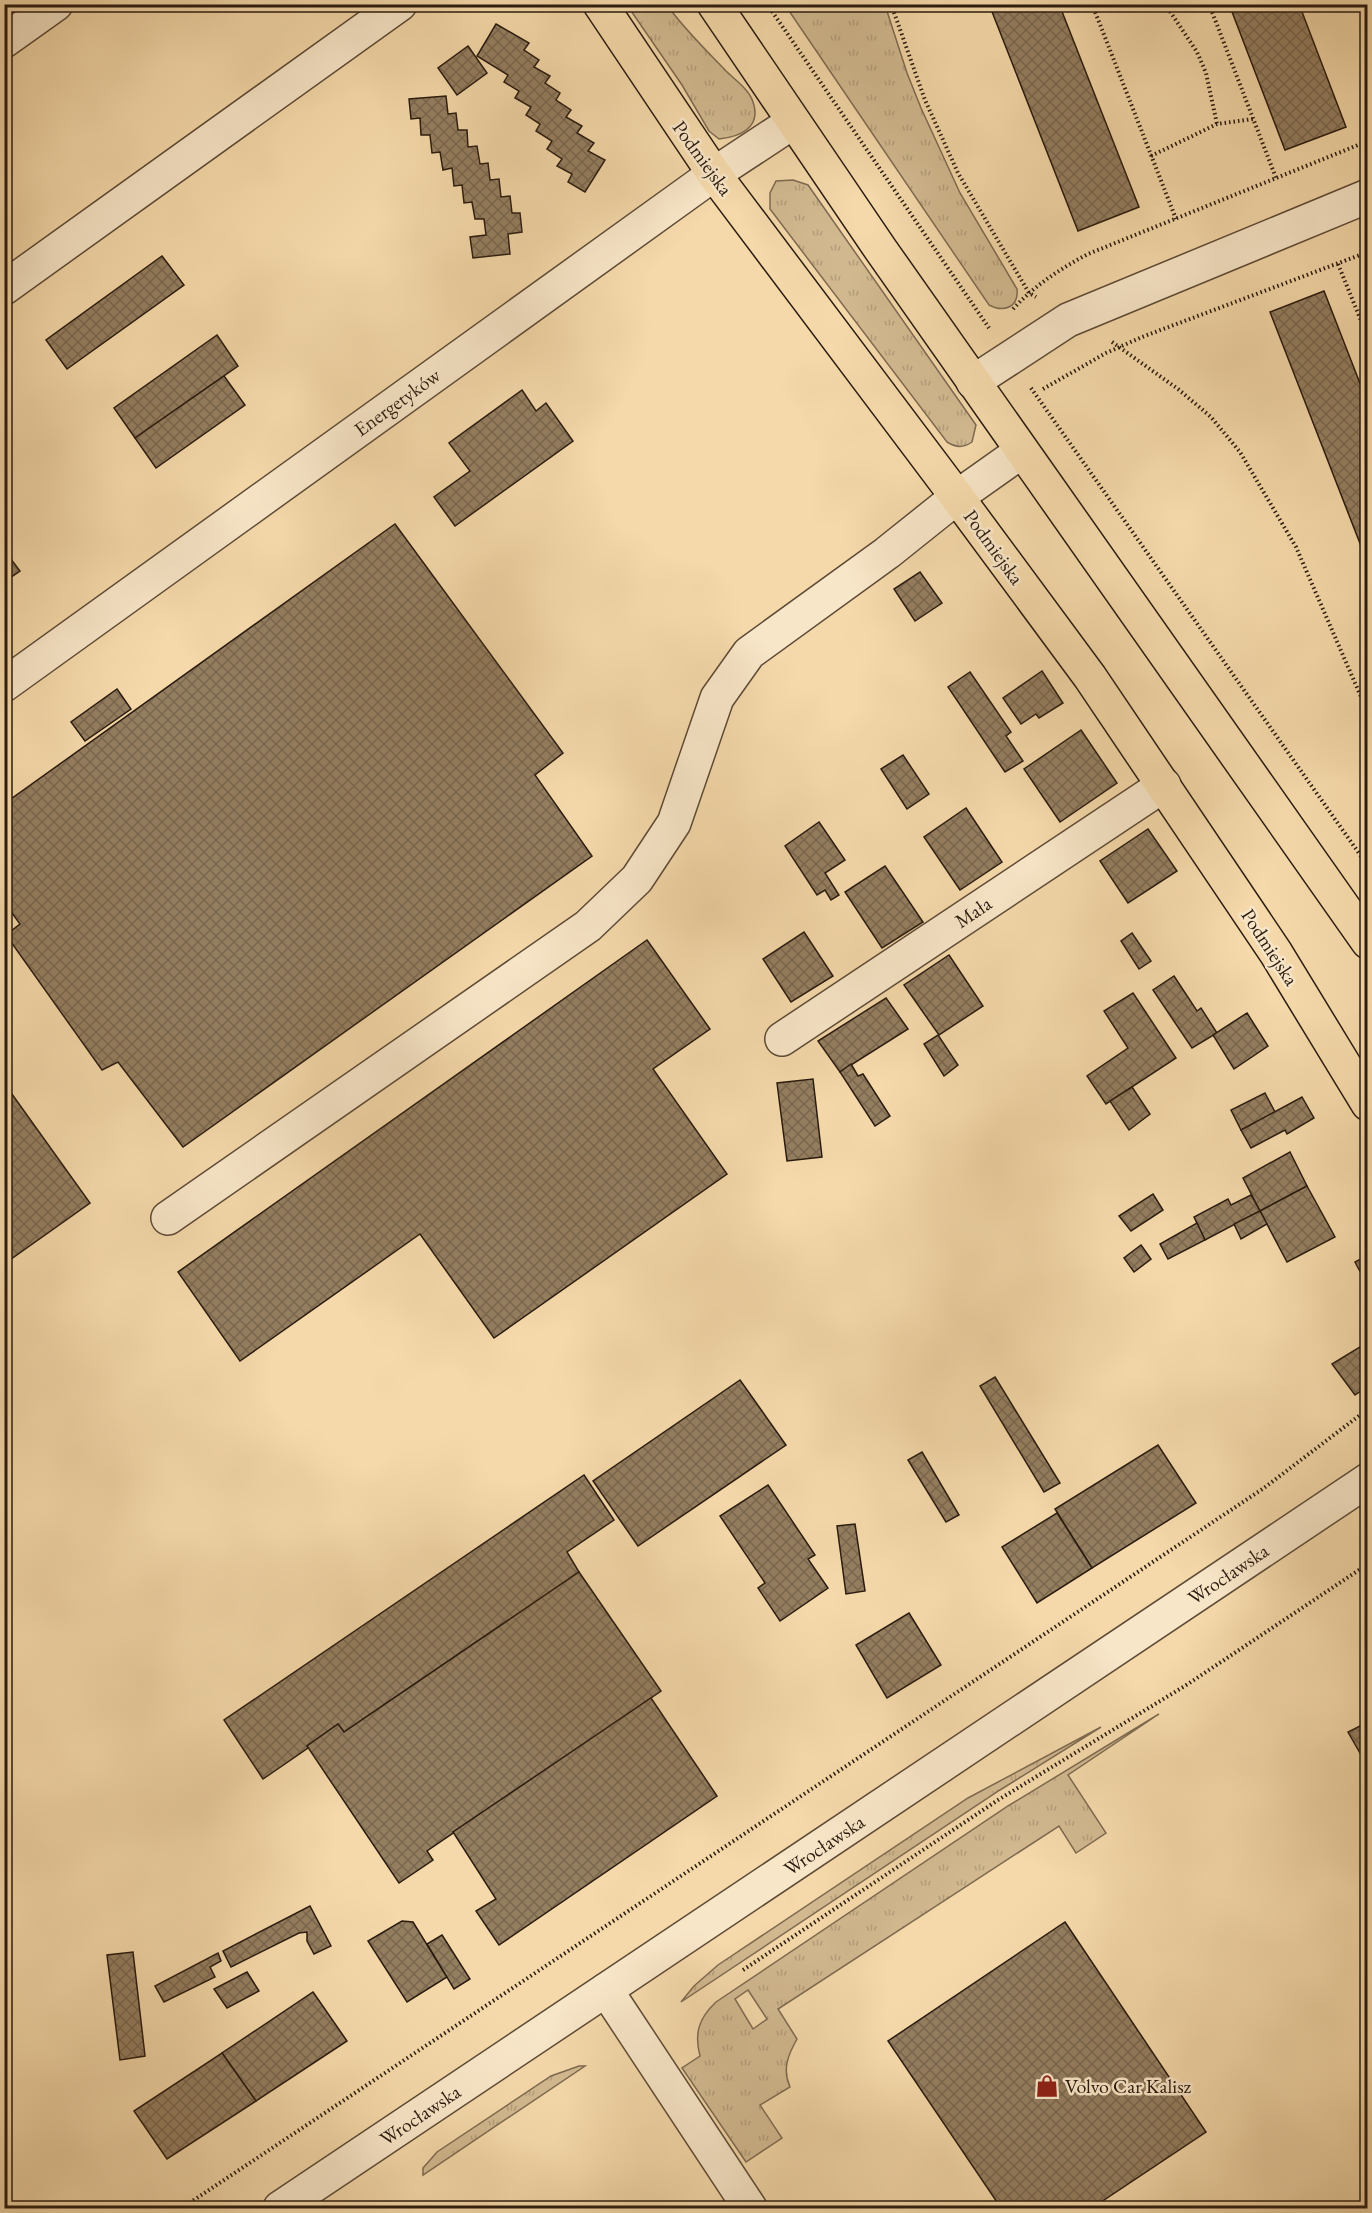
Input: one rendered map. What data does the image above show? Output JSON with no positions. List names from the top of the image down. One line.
{"streets":{"main road":["Podmiejska"],"street":["Energetyków","Mała","Wrocławska"]},"crossings":[["Podmiejska","Energetyków"],["Podmiejska","Mała"]],"places":{"shop":["Volvo Car Kalisz"]}}
